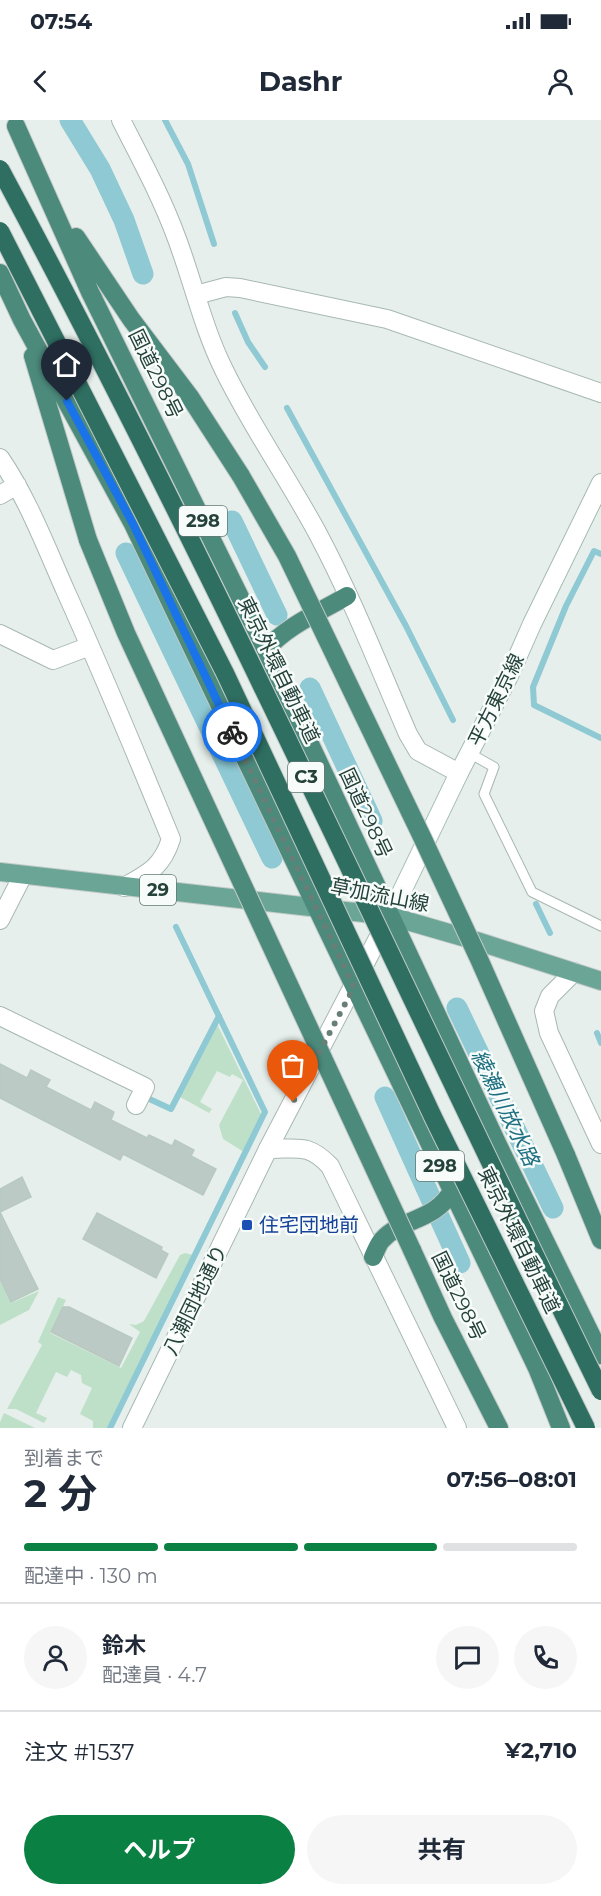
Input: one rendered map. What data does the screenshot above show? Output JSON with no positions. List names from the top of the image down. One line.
{"streets":{"highway":["国道298号","298","東京外環自動車道","C3"],"main road":["29","草加流山線"],"street":["平方東京線","八潮団地通り"]},"crossings":[["国道298号","平方東京線"],["国道298号","草加流山線"],["国道298号","八潮団地通り"],["平方東京線","草加流山線"],["平方東京線","八潮団地通り"],["草加流山線","八潮団地通り"]],"water":["綾瀬川放水路"],"places":{"transit":["住宅団地前"]},"page":{"status":"07:54","header":"Dashr","heading":["2 分","到着まで","07:56–08:01"],"panel":["鈴木","配達員 · 4.7","注文 #1537","¥2,710"],"bar":"配達中 · 130 m","buttons":["ヘルプ","共有"]}}
